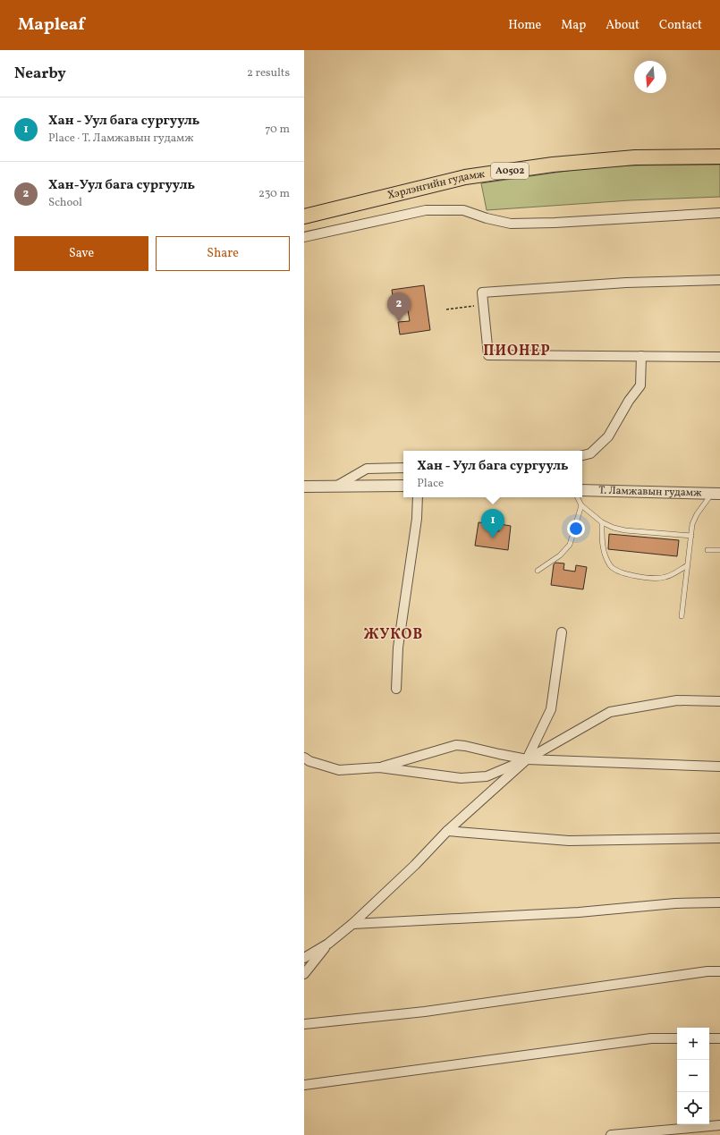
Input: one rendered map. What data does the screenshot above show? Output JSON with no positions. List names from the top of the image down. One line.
{"streets":{"highway":["A0502","Хэрлэнгийн гудамж"],"street":["Т. Ламжавын гудамж"]},"districts":["ПИОНЕР","ЖУКОВ"],"north":"bottom","page":{"header":"Mapleaf","nav":["Home","Map","About","Contact"],"heading":["Nearby","2 results"],"list":[{"mark":"1","name":"Хан - Уул бага сургууль","note":"Place · Т. Ламжавын гудамж","value":"70 m"},{"mark":"2","name":"Хан-Уул бага сургууль","note":"School","value":"230 m"}],"buttons":["Save","Share"],"pins":["2","1"],"popup":["Хан - Уул бага сургууль","Place"],"map_buttons":["+","−"]}}
